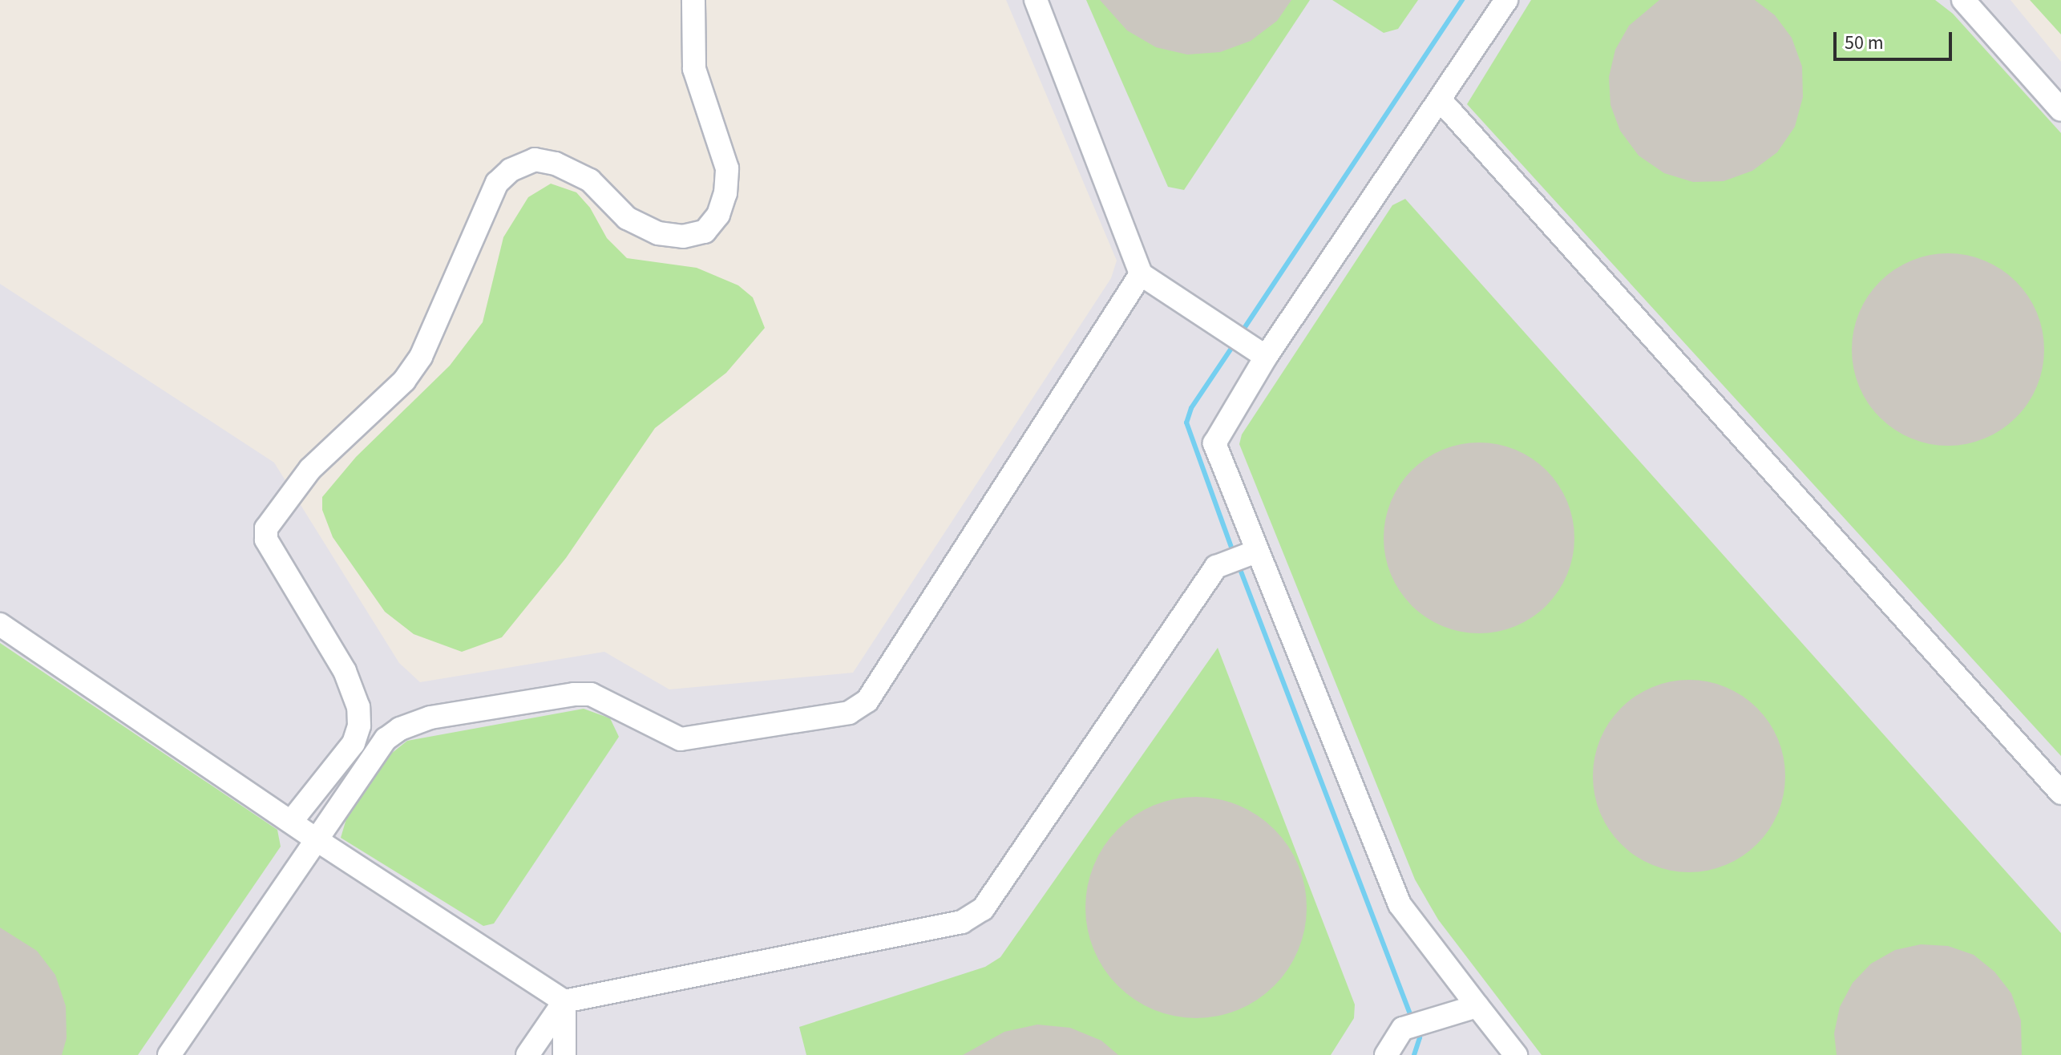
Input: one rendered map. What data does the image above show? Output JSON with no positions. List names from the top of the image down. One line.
{"scale_bar":"50 m"}
